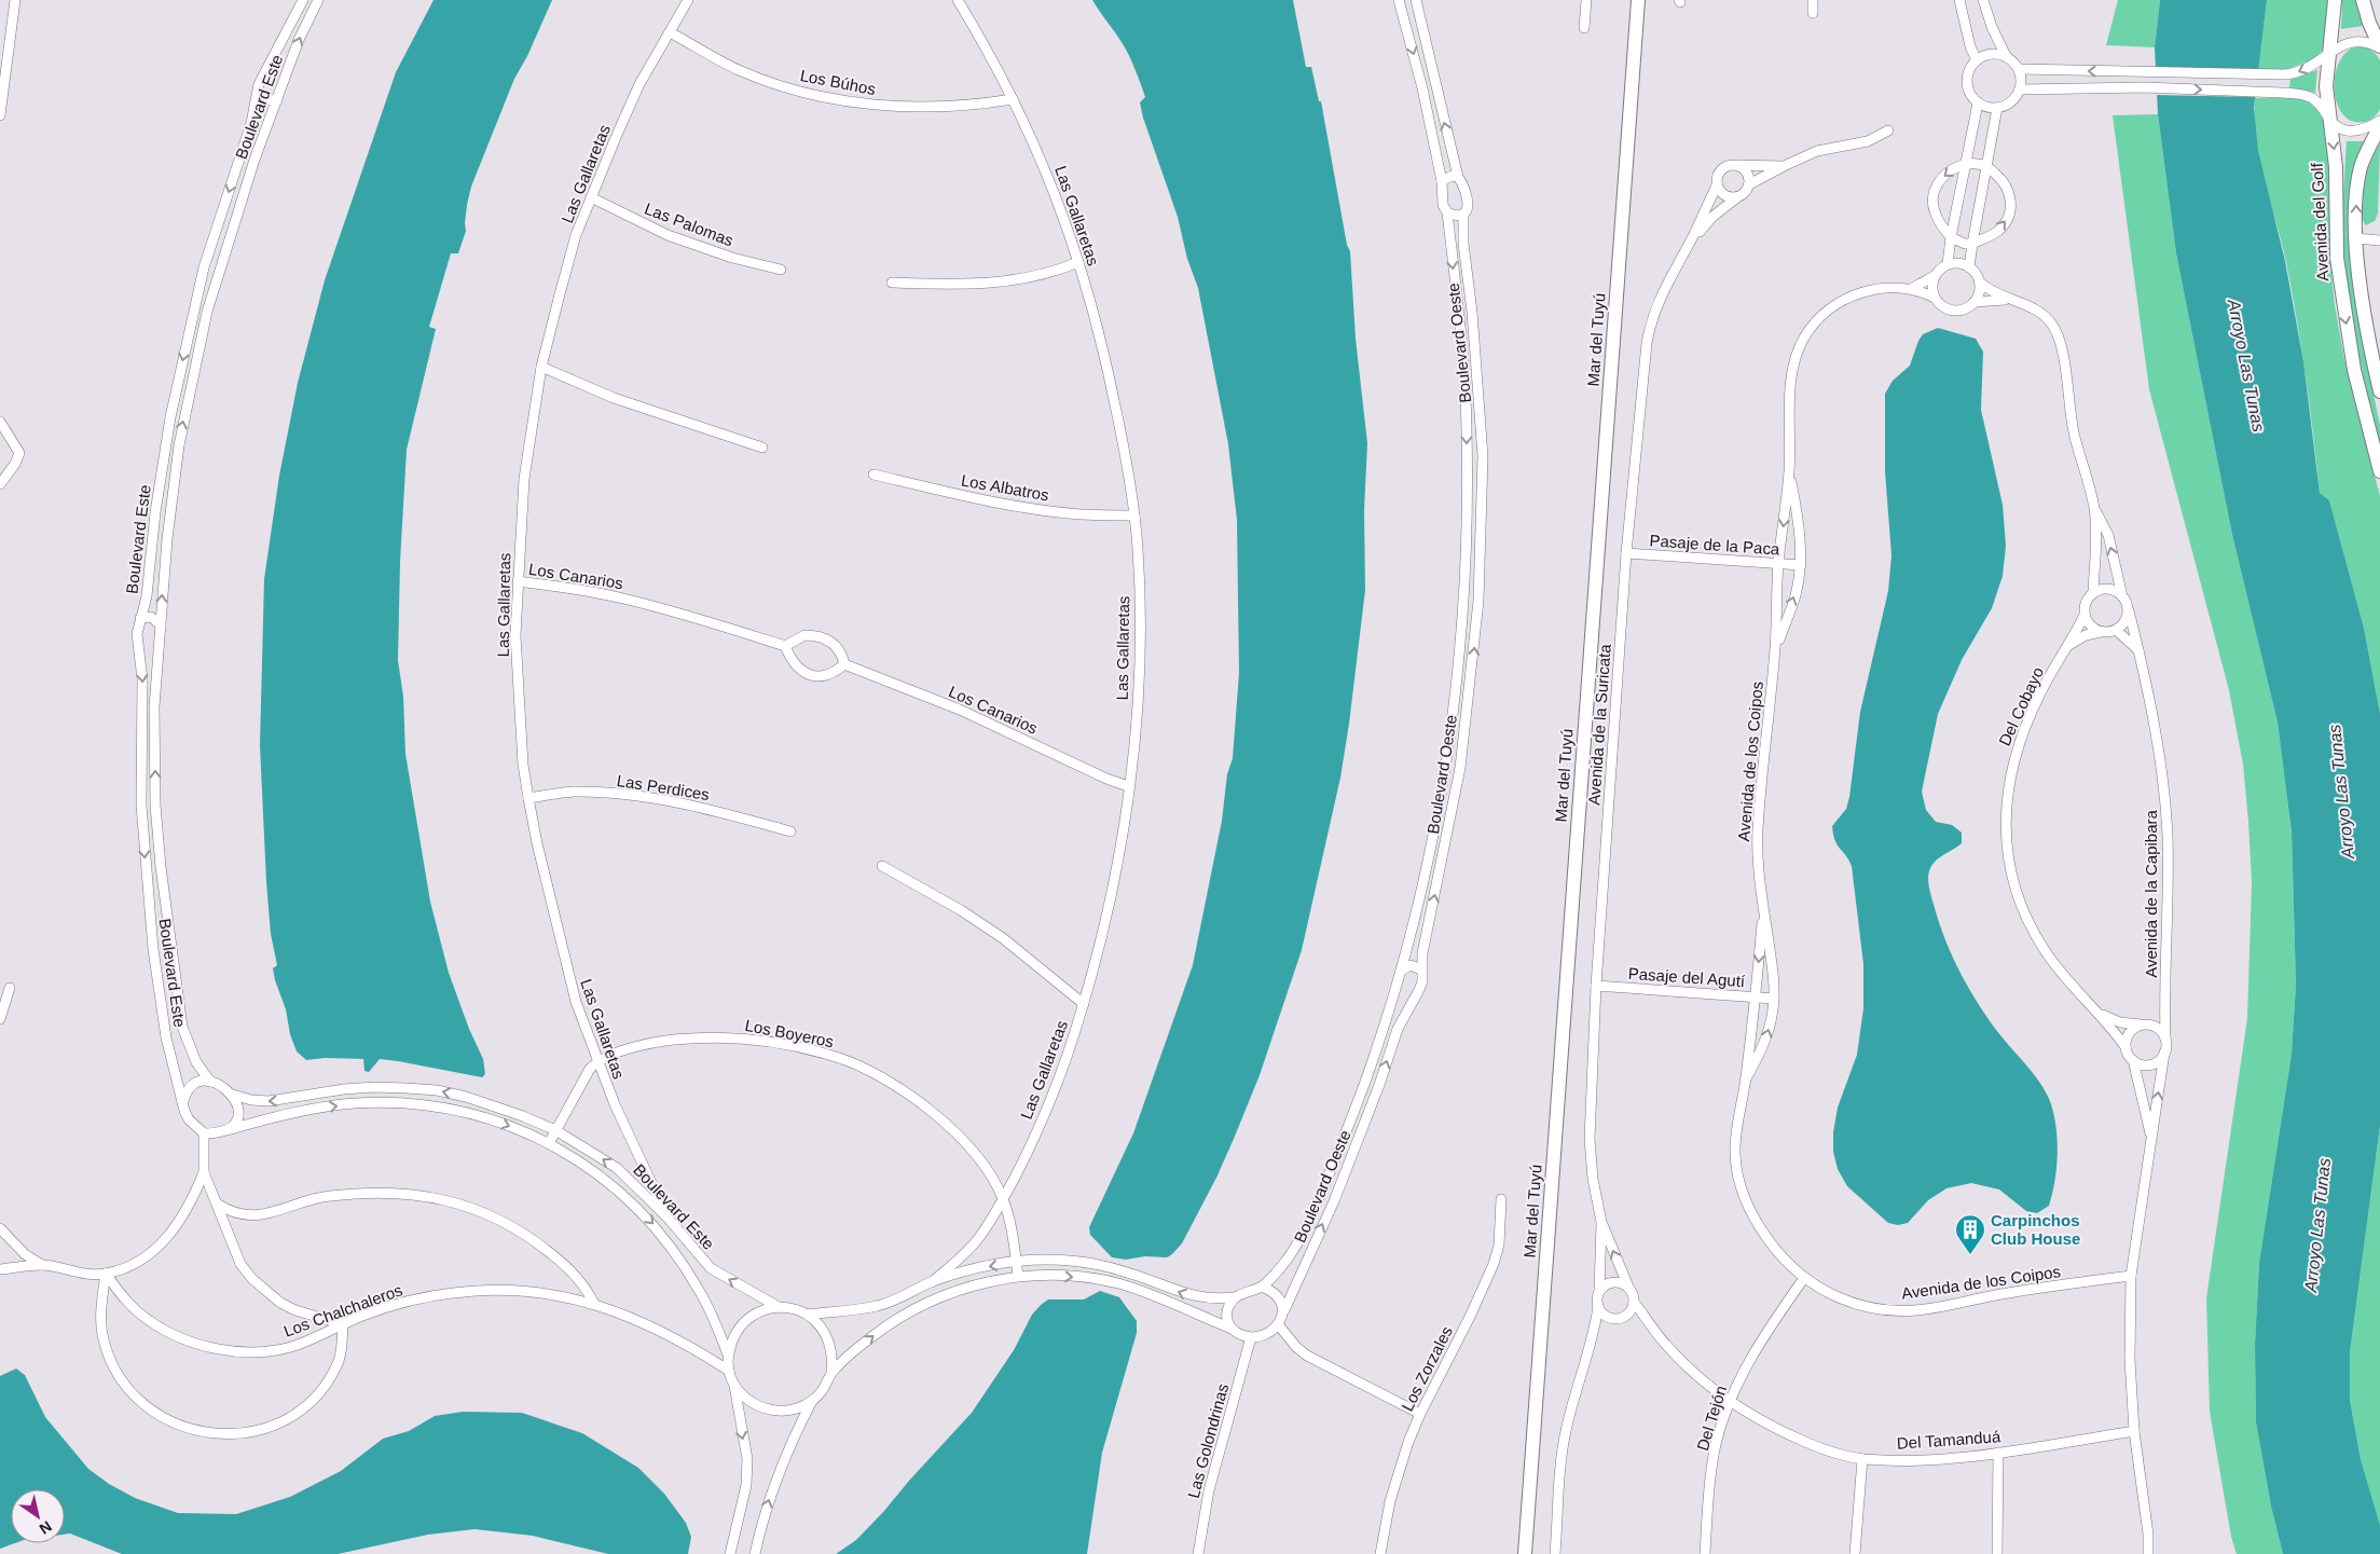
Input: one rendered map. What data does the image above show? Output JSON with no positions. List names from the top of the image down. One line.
{"streets":{"street":["Los Búhos","Boulevard Este","Las Gallaretas","Avenida del Golf","Las Palomas","Mar del Tuyú","Boulevard Oeste","Los Albatros","Pasaje de la Paca","Los Canarios","Del Cobayo","Avenida de la Suricata","Avenida de los Coipos","Las Perdices","Avenida de la Capibara","Pasaje del Agutí","Los Boyeros","Los Chalchaleros","Los Zorzales","Del Tejón","Del Tamanduá","Las Golondrinas"]},"crossings":[["Los Búhos","Las Gallaretas"],["Boulevard Este","Las Gallaretas"],["Boulevard Este","Los Chalchaleros"],["Las Gallaretas","Las Palomas"],["Las Gallaretas","Los Albatros"],["Las Gallaretas","Los Canarios"],["Las Gallaretas","Las Perdices"],["Las Gallaretas","Los Boyeros"],["Boulevard Oeste","Las Golondrinas"],["Pasaje de la Paca","Avenida de la Suricata"],["Pasaje de la Paca","Avenida de los Coipos"],["Del Cobayo","Avenida de la Capibara"],["Avenida de la Suricata","Pasaje del Agutí"],["Avenida de la Suricata","Del Tamanduá"],["Avenida de los Coipos","Avenida de la Capibara"],["Avenida de los Coipos","Pasaje del Agutí"],["Avenida de los Coipos","Del Tejón"],["Avenida de la Capibara","Del Tamanduá"],["Del Tejón","Del Tamanduá"]],"water":["Arroyo Las Tunas"],"places":{"building":["Carpinchos Club House"]},"north":"bottom right"}
